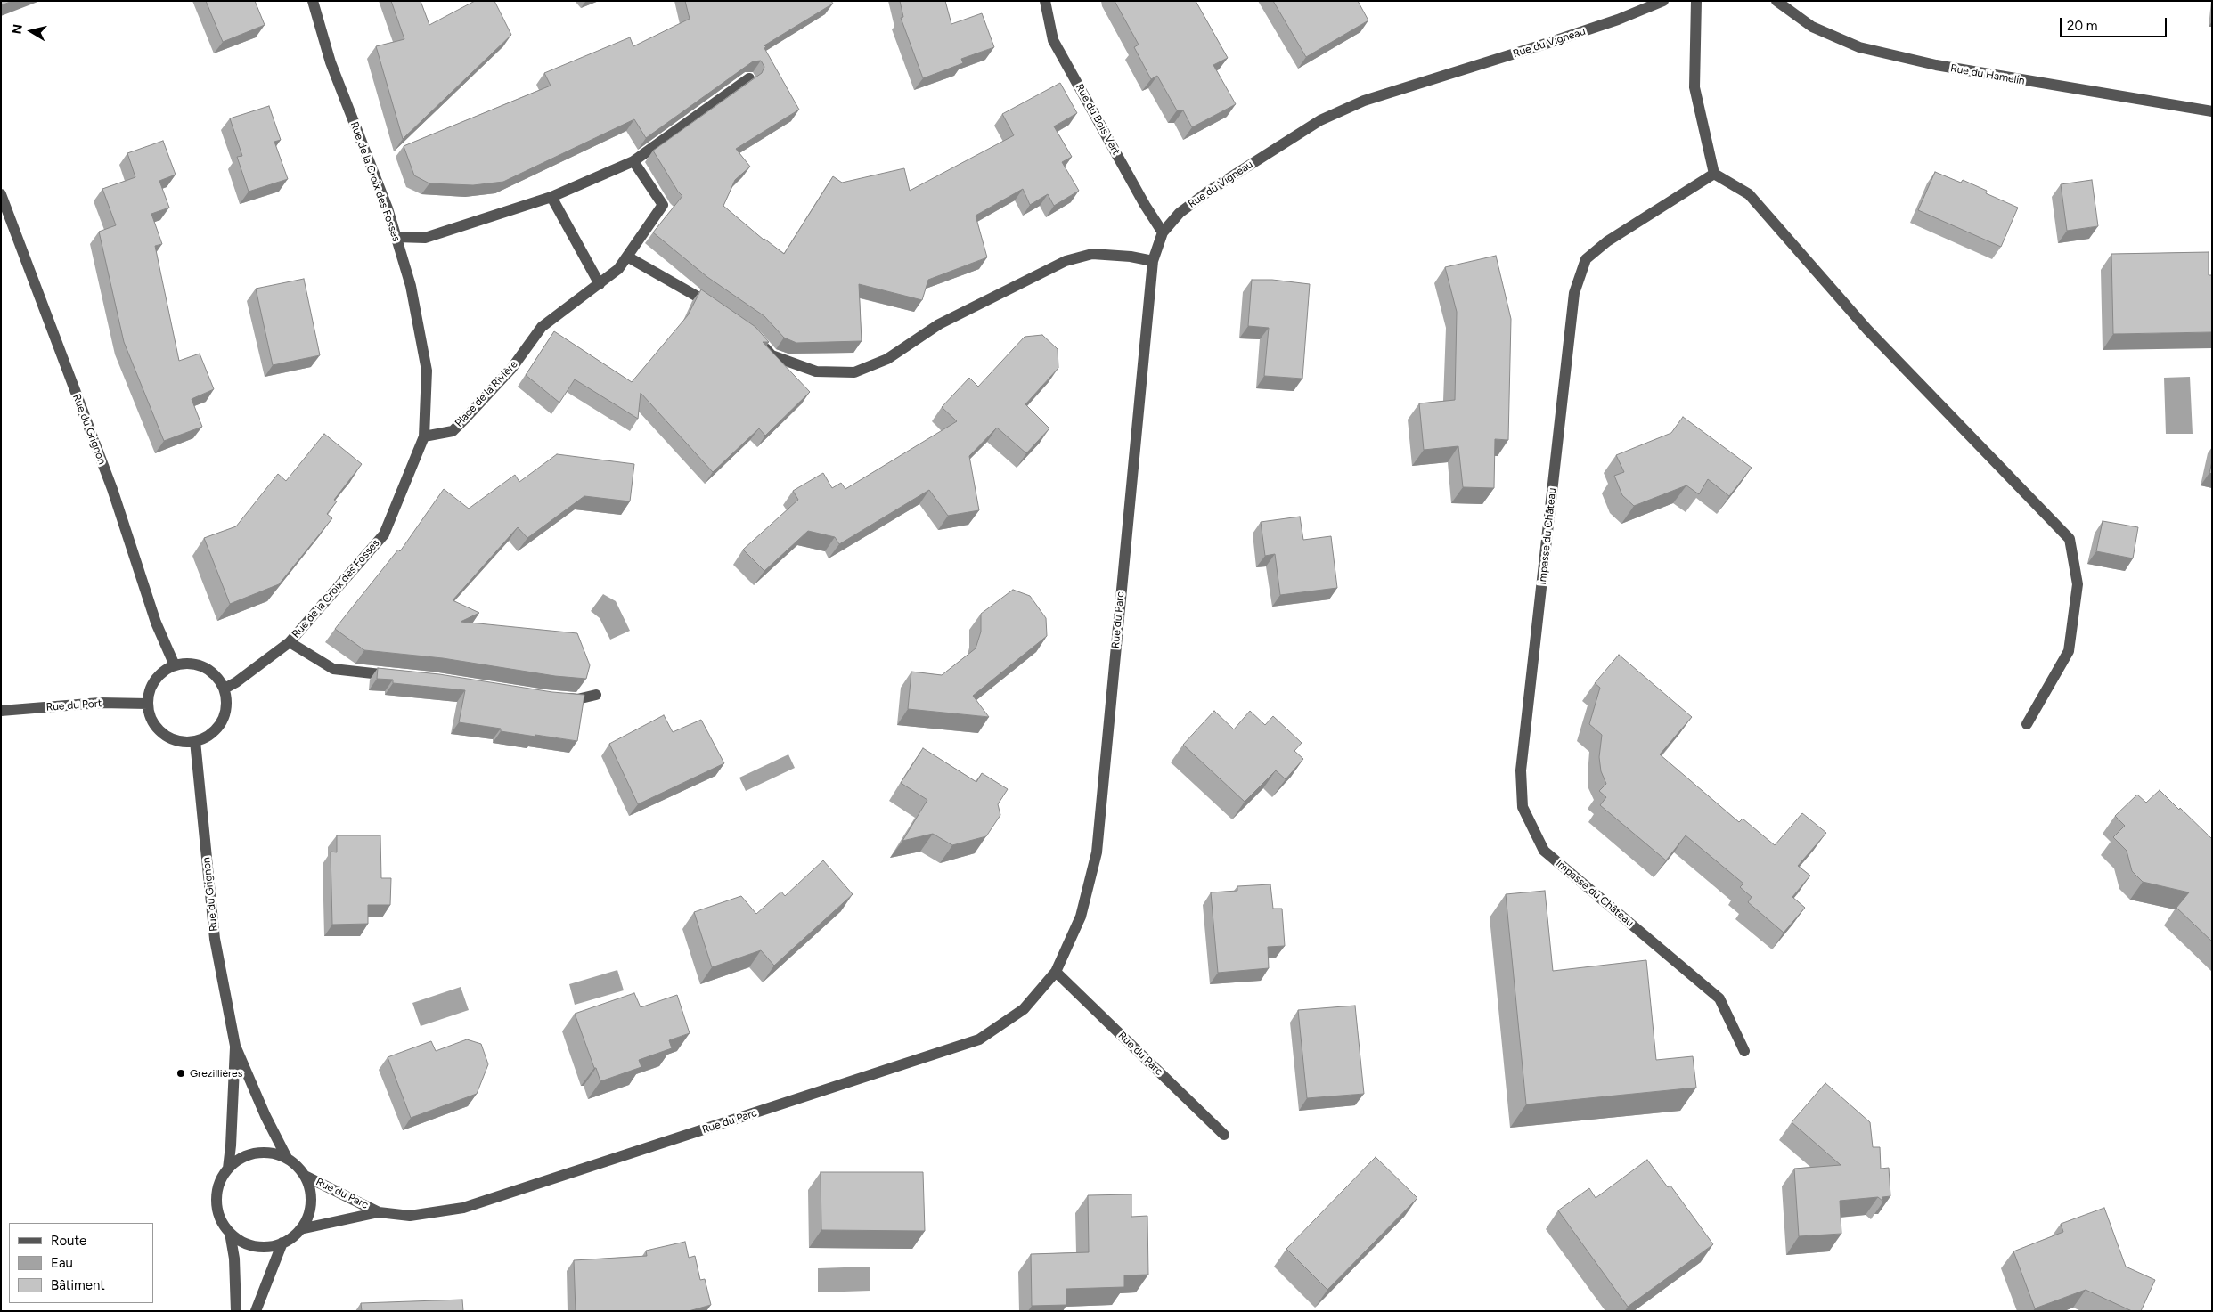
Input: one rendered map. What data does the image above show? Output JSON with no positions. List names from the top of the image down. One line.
{"streets":{"street":["Rue du Vigneau","Rue du Hamelin","Rue du Bois Vert","Rue de la Croix des Fosses","Place de la Rivière","Rue du Grignon","Impasse du Château","Rue du Parc","Rue du Port"]},"crossings":[["Rue du Vigneau","Rue du Bois Vert"],["Rue du Vigneau","Rue du Parc"],["Rue de la Croix des Fosses","Place de la Rivière"],["Rue de la Croix des Fosses","Rue du Grignon"],["Rue de la Croix des Fosses","Rue du Port"],["Rue du Grignon","Rue du Parc"],["Rue du Grignon","Rue du Port"]],"places":["Grezillières"],"legend":["Route","Eau","Bâtiment"],"scale_bar":"20 m","north":"left"}
